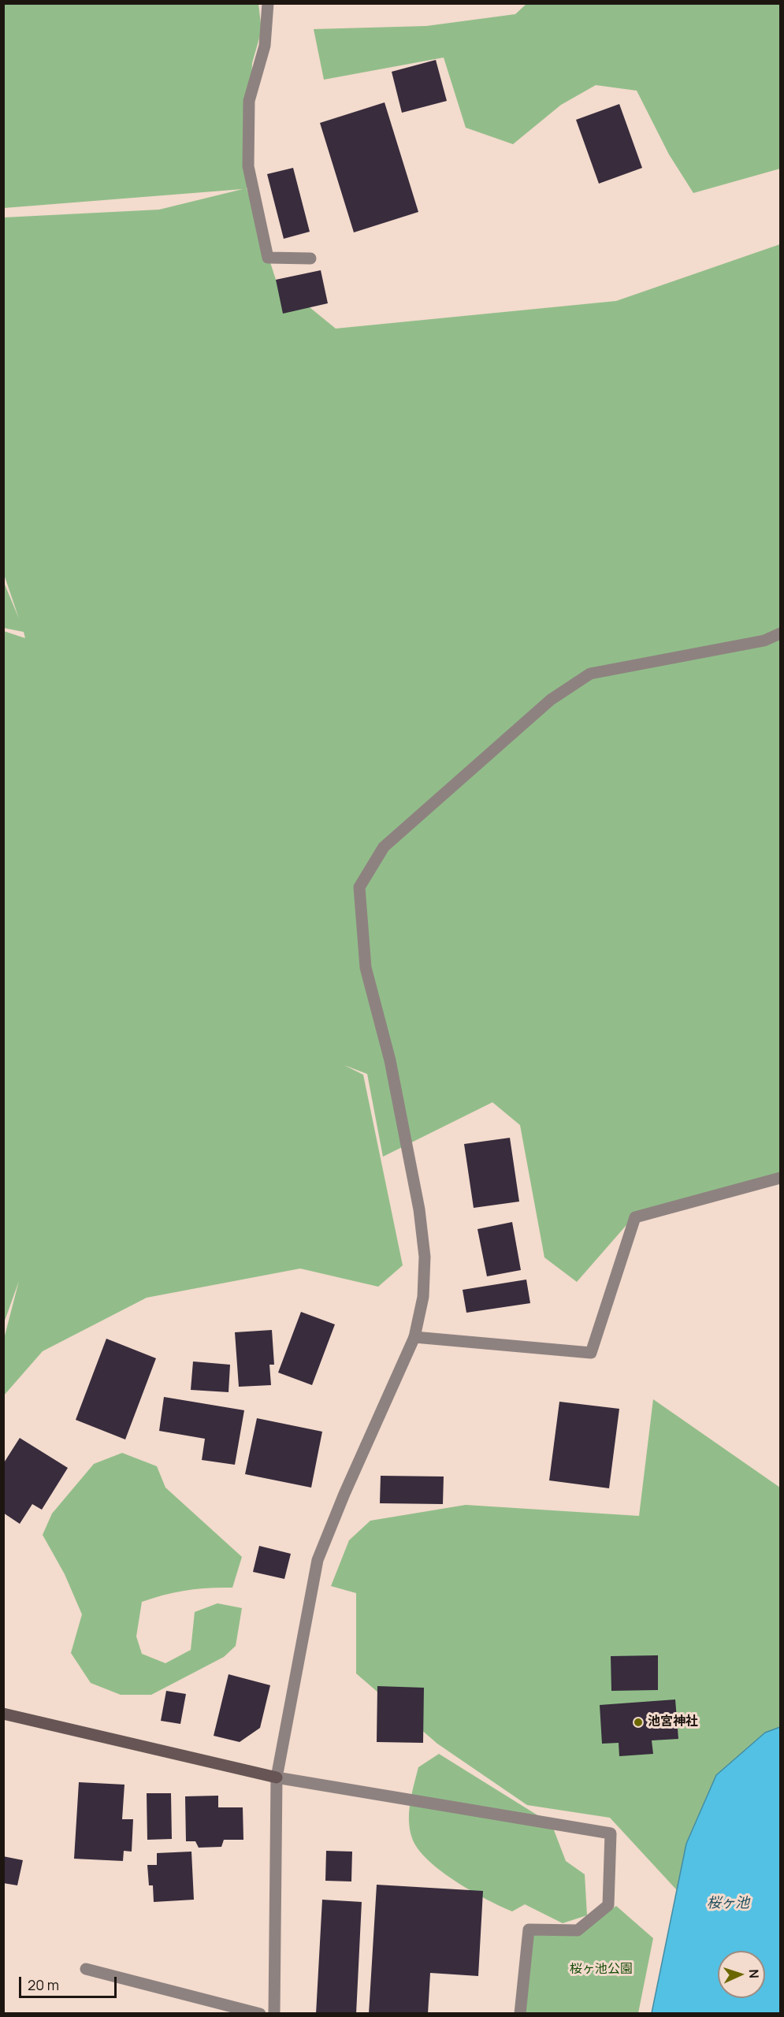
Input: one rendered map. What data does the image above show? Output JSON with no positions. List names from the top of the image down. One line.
{"water":["桜ヶ池"],"parks":["桜ヶ池公園"],"places":["池宮神社"],"scale_bar":"20 m","north":"right"}
